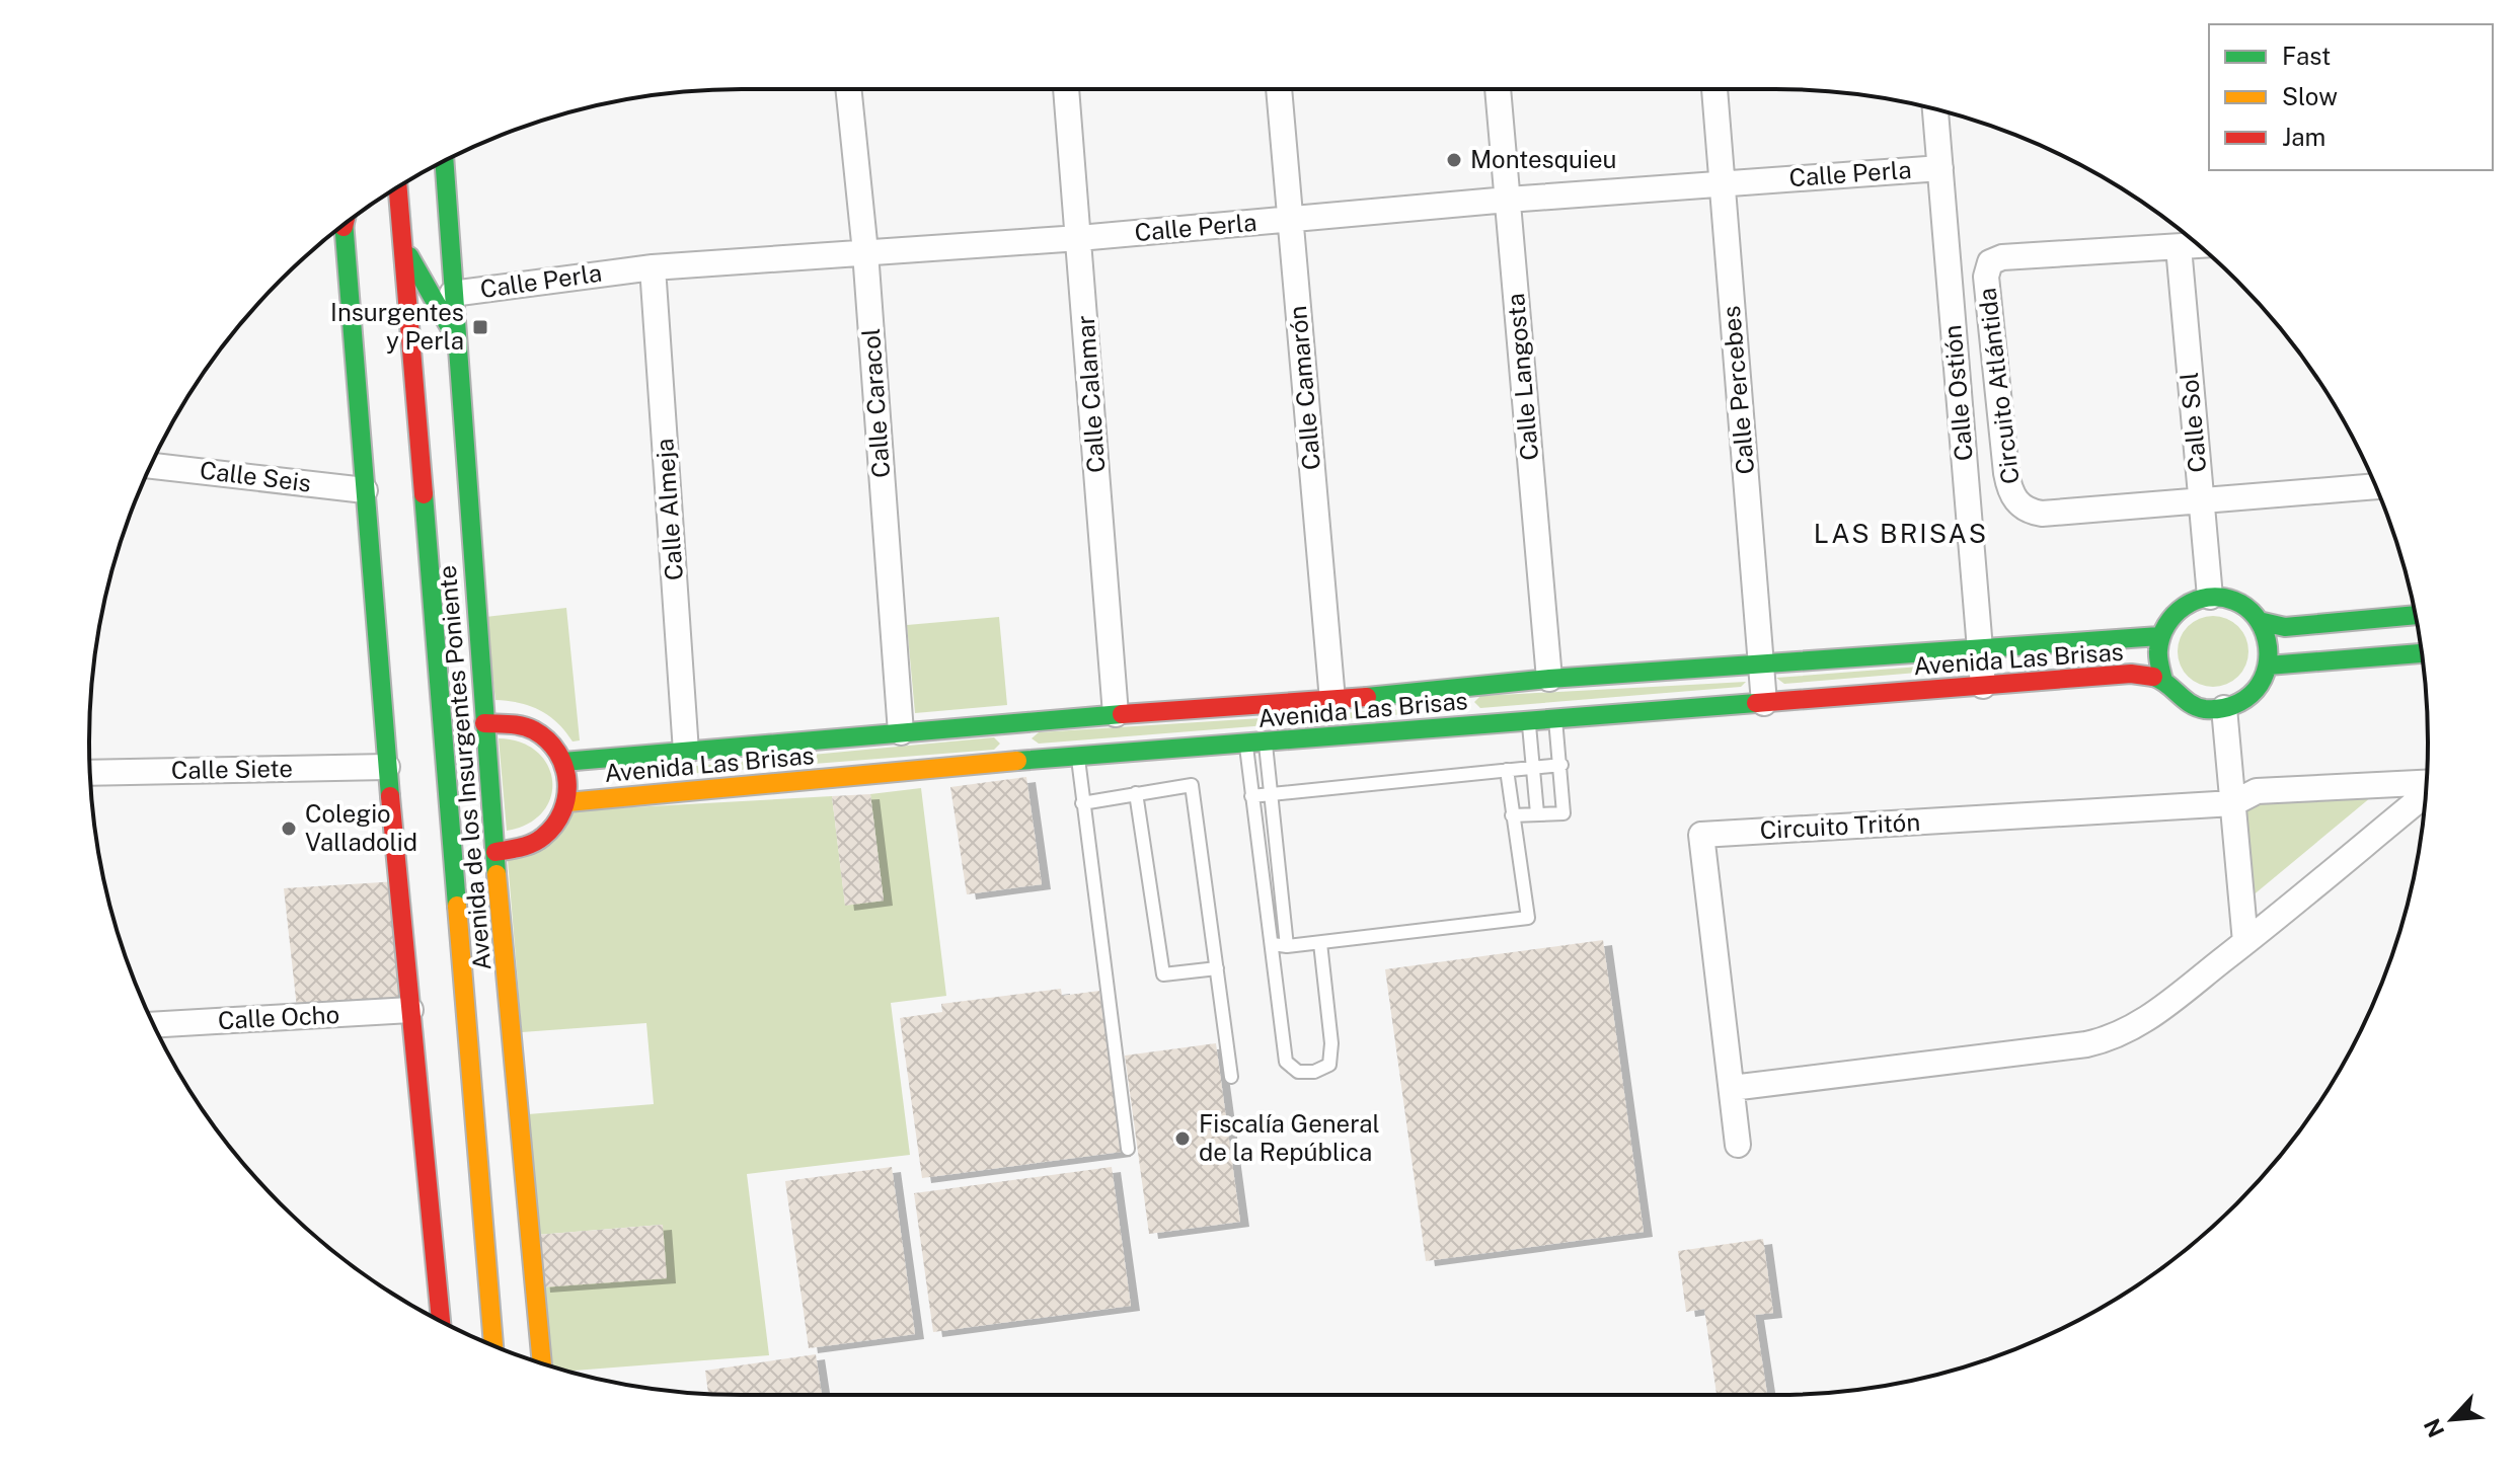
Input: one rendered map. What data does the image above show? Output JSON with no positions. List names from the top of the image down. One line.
{"streets":{"main road":["Avenida Las Brisas","Avenida de los Insurgentes Poniente"],"street":["Calle Perla","Calle Langosta","Circuito Atlántida","Calle Camarón","Calle Percebes","Calle Ostión","Calle Calamar","Calle Caracol","Calle Sol","Calle Seis","Calle Almeja","Calle Siete","Circuito Tritón","Calle Ocho"]},"crossings":[["Calle Perla","Calle Langosta"],["Calle Perla","Calle Camarón"],["Calle Perla","Calle Percebes"],["Calle Perla","Calle Ostión"],["Calle Perla","Calle Calamar"],["Calle Perla","Calle Caracol"],["Calle Perla","Calle Almeja"],["Calle Perla","Avenida de los Insurgentes Poniente"],["Calle Langosta","Avenida Las Brisas"],["Circuito Atlántida","Calle Sol"],["Calle Camarón","Avenida Las Brisas"],["Calle Percebes","Avenida Las Brisas"],["Calle Ostión","Avenida Las Brisas"],["Calle Calamar","Avenida Las Brisas"],["Calle Caracol","Avenida Las Brisas"],["Calle Sol","Avenida Las Brisas"],["Calle Almeja","Avenida Las Brisas"]],"districts":["LAS BRISAS"],"places":{"other":["Montesquieu","Colegio Valladolid","Fiscalía General de la República"],"transit":["Insurgentes y Perla"]},"legend":["Fast","Slow","Jam"],"north":"bottom left"}
